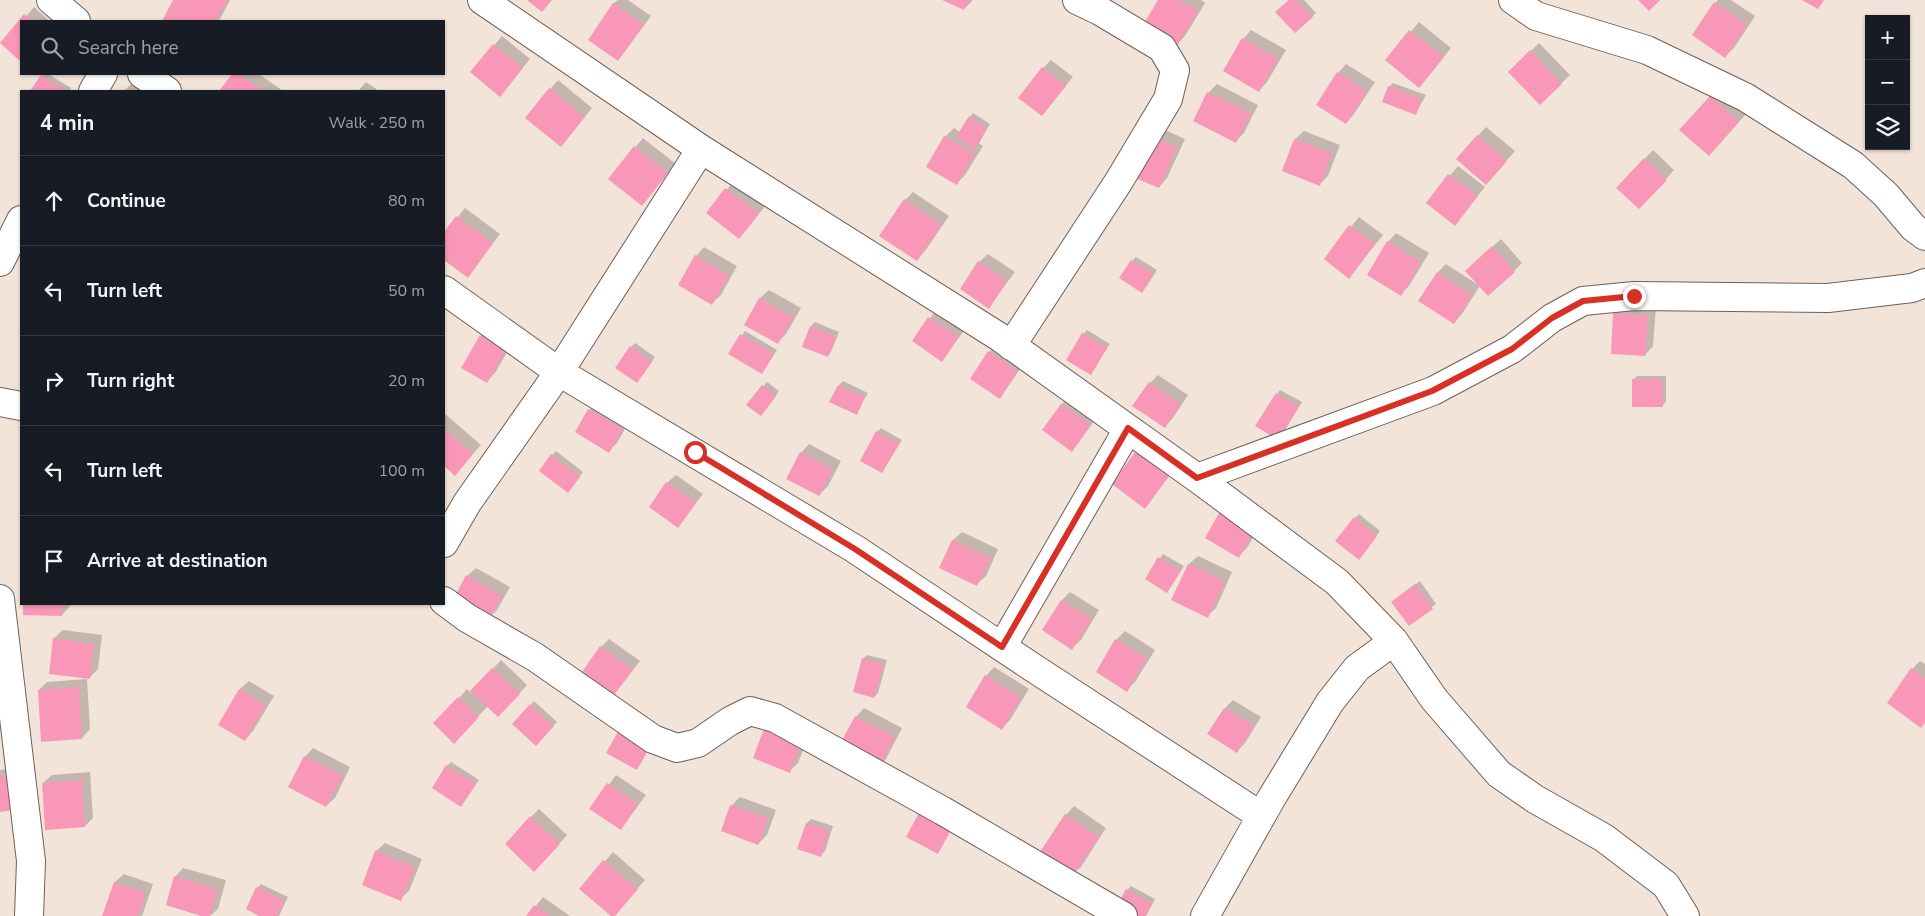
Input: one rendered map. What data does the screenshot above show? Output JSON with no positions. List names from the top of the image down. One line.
{"page":{"map_buttons":["+","−"],"search":"Search here","heading":["4 min","Walk · 250 m"],"list":[["Continue","80 m"],["Turn left","50 m"],["Turn right","20 m"],["Turn left","100 m"],"Arrive at destination"]}}
